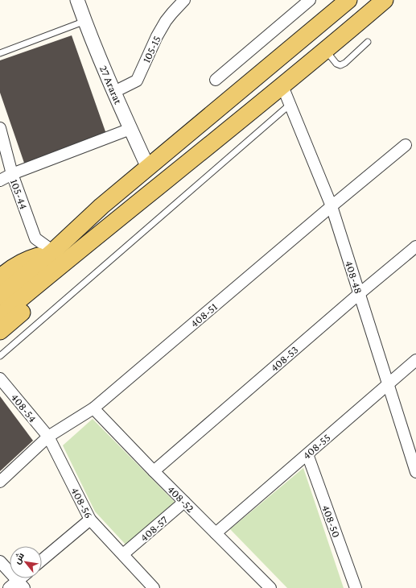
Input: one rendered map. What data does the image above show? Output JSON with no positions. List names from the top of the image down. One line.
{"streets":{"street":["105-15","27 Ararat","105-44","408-48","408-51","408-53","408-54","408-55","408-52","408-56","408-50","408-57"]},"crossings":[["105-15","27 Ararat"],["408-48","408-51"],["408-48","408-53"],["408-48","408-55"],["408-51","408-54"],["408-51","408-52"],["408-51","408-56"],["408-53","408-52"],["408-54","408-56"],["408-55","408-52"],["408-55","408-50"],["408-52","408-57"],["408-56","408-57"]],"north":"top left"}
